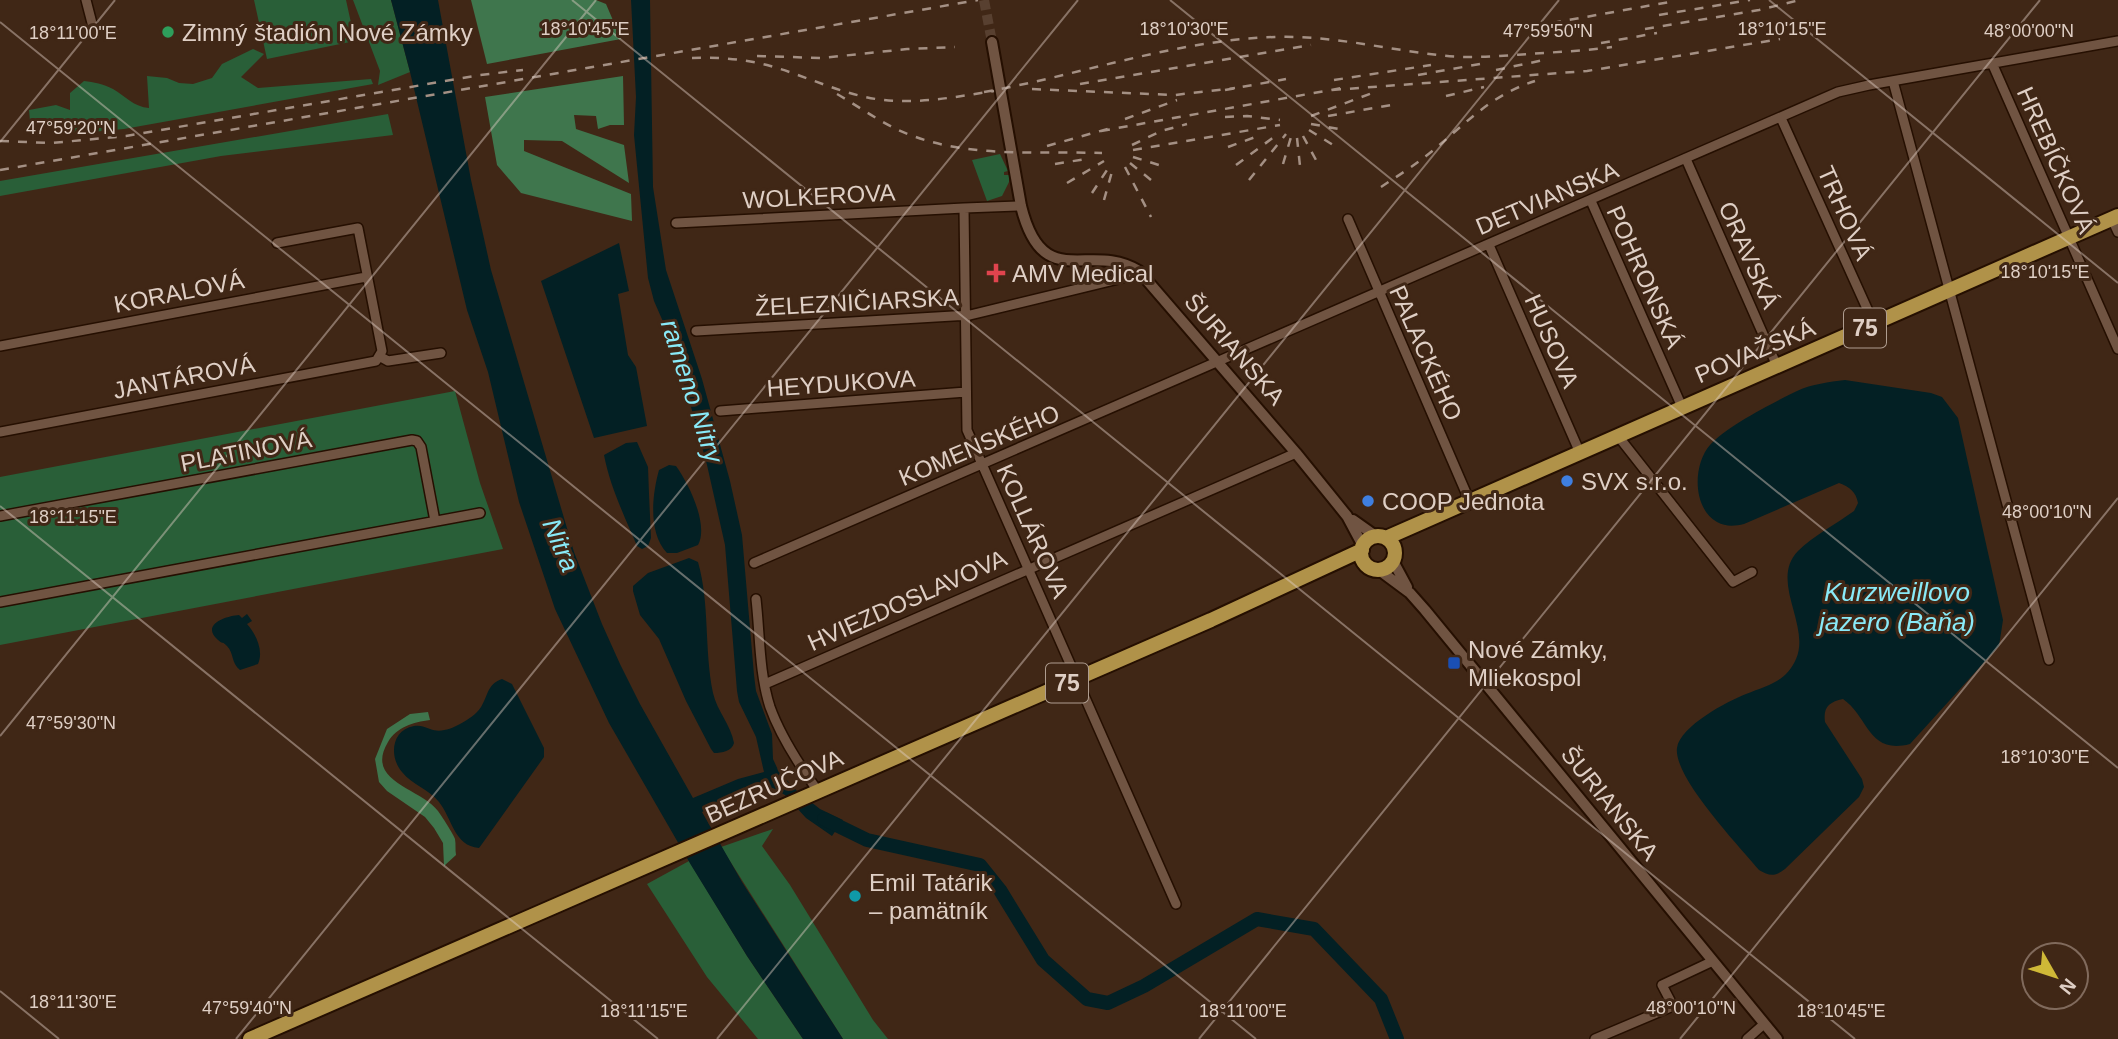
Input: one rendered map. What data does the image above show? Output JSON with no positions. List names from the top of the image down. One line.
{"streets":{"main road":["75","POVAŽSKÁ","BEZRUČOVA"],"street":["HREBÍČKOVÁ","WOLKEROVA","DETVIANSKA","TRHOVÁ","ORAVSKÁ","POHRONSKÁ","KORALOVÁ","ŽELEZNIČIARSKA","HUSOVA","ŠURIANSKA","PALACKÉHO","JANTÁROVÁ","HEYDUKOVA","KOMENSKÉHO","PLATINOVÁ","KOLLÁROVA","HVIEZDOSLAVOVA"]},"crossings":[["HREBÍČKOVÁ","DETVIANSKA"],["HREBÍČKOVÁ","POVAŽSKÁ"],["WOLKEROVA","KOLLÁROVA"],["DETVIANSKA","TRHOVÁ"],["DETVIANSKA","ORAVSKÁ"],["DETVIANSKA","POHRONSKÁ"],["DETVIANSKA","HUSOVA"],["DETVIANSKA","ŠURIANSKA"],["DETVIANSKA","PALACKÉHO"],["DETVIANSKA","KOMENSKÉHO"],["TRHOVÁ","POVAŽSKÁ"],["ORAVSKÁ","POVAŽSKÁ"],["POHRONSKÁ","POVAŽSKÁ"],["ŽELEZNIČIARSKA","ŠURIANSKA"],["ŽELEZNIČIARSKA","KOLLÁROVA"],["HUSOVA","POVAŽSKÁ"],["ŠURIANSKA","POVAŽSKÁ"],["ŠURIANSKA","KOMENSKÉHO"],["ŠURIANSKA","HVIEZDOSLAVOVA"],["ŠURIANSKA","BEZRUČOVA"],["POVAŽSKÁ","PALACKÉHO"],["POVAŽSKÁ","BEZRUČOVA"],["HEYDUKOVA","KOLLÁROVA"],["KOMENSKÉHO","KOLLÁROVA"],["KOLLÁROVA","HVIEZDOSLAVOVA"],["KOLLÁROVA","BEZRUČOVA"]],"water":["rameno Nitry","Nitra","Kurzweillovo jazero (Baňa)"],"places":{"other":["Zimný štadión Nové Zámky","SVX s.r.o.","COOP Jednota","Emil Tatárik – pamätník"],"health":["AMV Medical"],"transit":["Nové Zámky, Mliekospol"]},"north":"bottom right","coordinates":["18°10'15\"E","18°10'45\"E","18°10'30\"E","47°59'50\"N","48°00'00\"N","18°11'00\"E","47°59'20\"N","48°00'10\"N","18°11'15\"E","47°59'30\"N","18°11'30\"E","47°59'40\"N"]}
